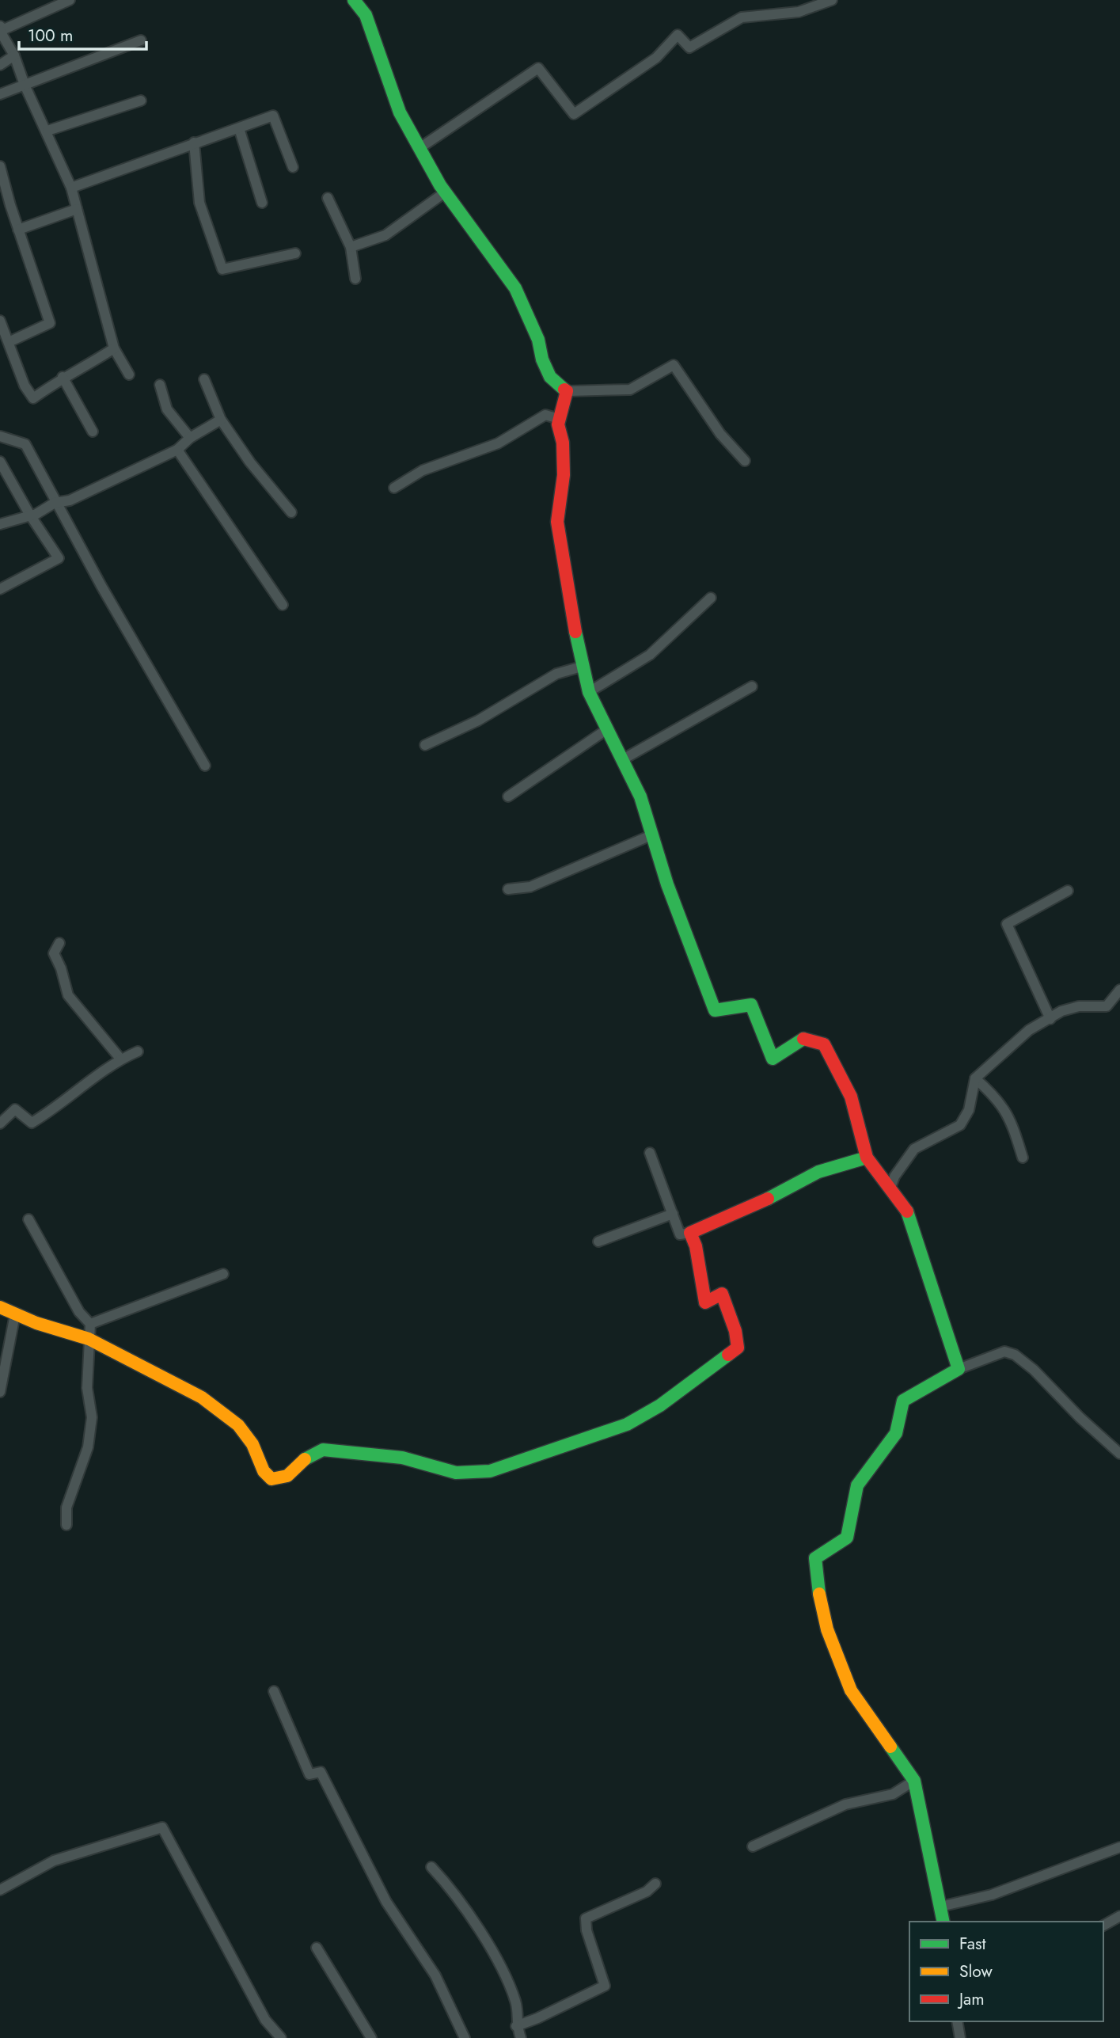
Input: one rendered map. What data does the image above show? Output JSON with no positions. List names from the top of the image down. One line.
{"legend":["Fast","Slow","Jam"],"scale_bar":"100 m"}
